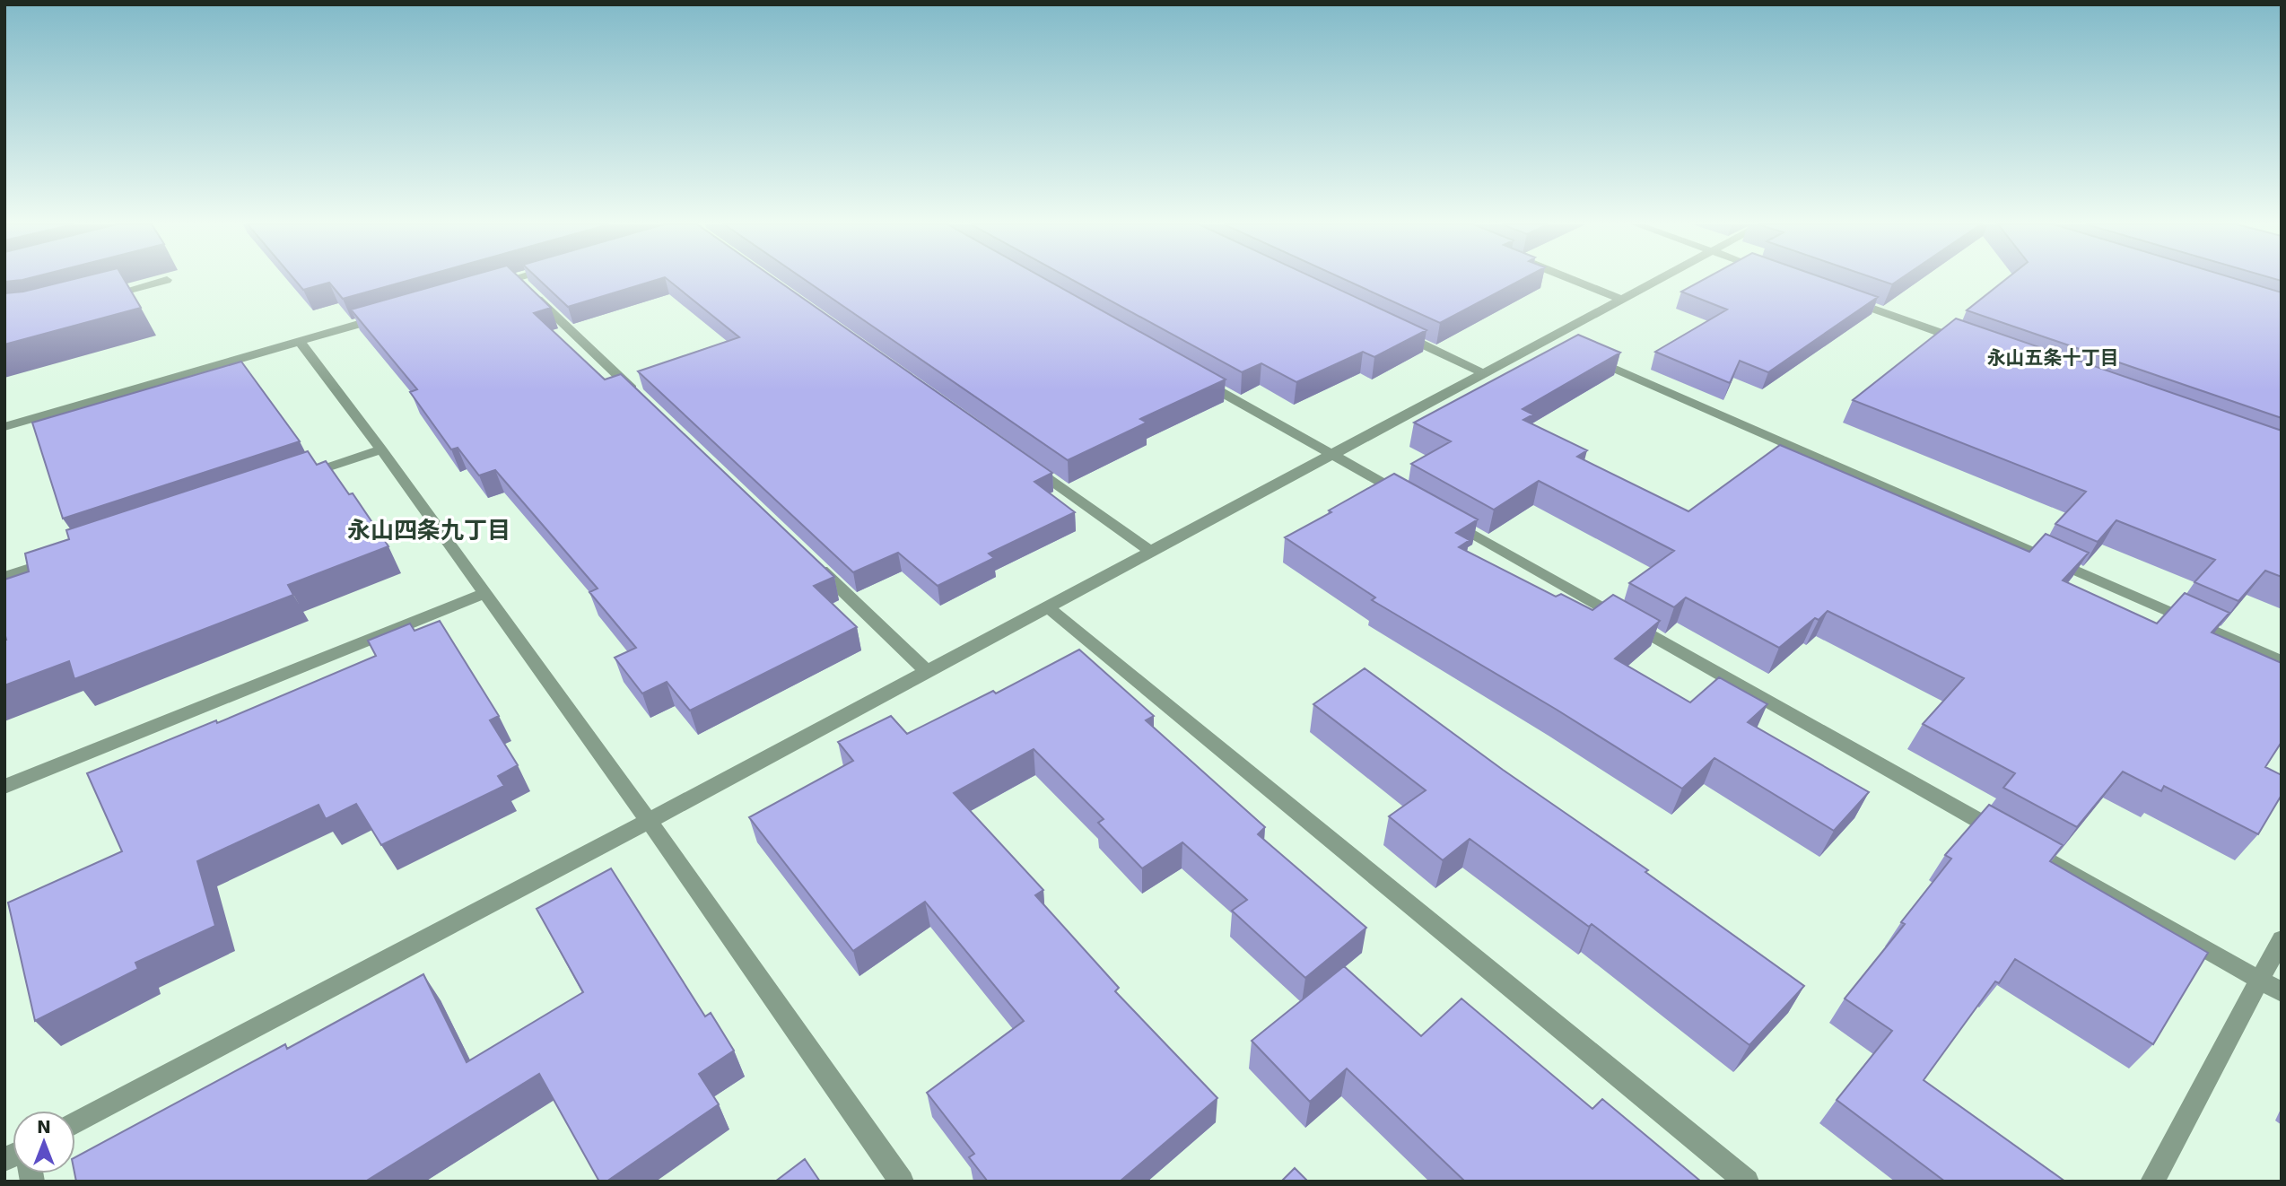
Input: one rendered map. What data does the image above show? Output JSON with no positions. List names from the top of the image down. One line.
{"districts":["永山五条十丁目","永山四条九丁目"],"north":"top"}
